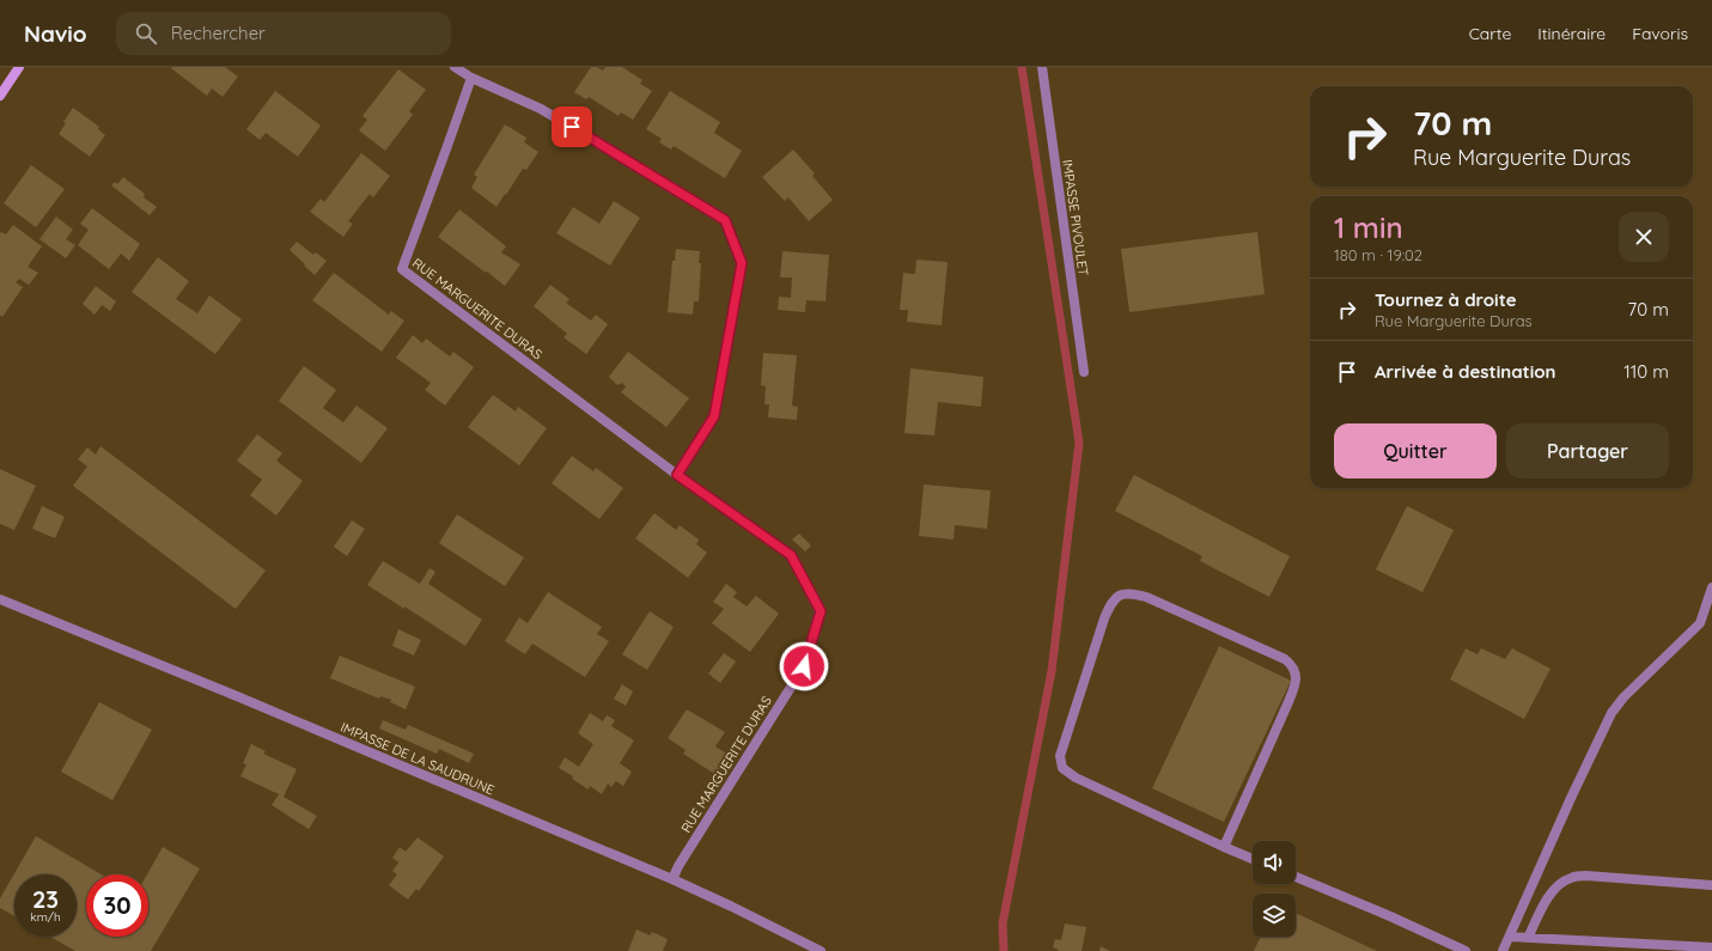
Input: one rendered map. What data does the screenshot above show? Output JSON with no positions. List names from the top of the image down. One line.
{"streets":{"street":["IMPASSE PIVOULET","RUE MARGUERITE DURAS","IMPASSE DE LA SAUDRUNE"]},"crossings":[["RUE MARGUERITE DURAS","IMPASSE DE LA SAUDRUNE"]],"page":{"header":"Navio","search":"Rechercher","nav":["Carte","Itinéraire","Favoris"],"turn":["70 m","Rue Marguerite Duras"],"heading":["1 min","180 m · 19:02"],"list":[{"name":"Tournez à droite","note":"Rue Marguerite Duras","value":"70 m"},{"name":"Arrivée à destination","value":"110 m"}],"buttons":["Quitter","Partager"],"speed":"23 km/h","limit":"30"}}
